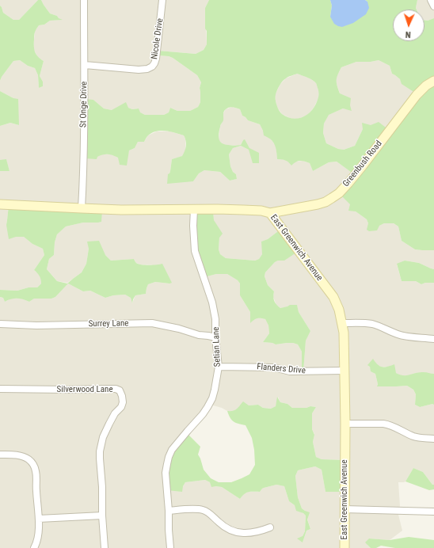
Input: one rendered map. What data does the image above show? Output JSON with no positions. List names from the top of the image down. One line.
{"streets":{"street":["Nicole Drive","St Onge Drive","Greenbush Road","East Greenwich Avenue","Surrey Lane","Setian Lane","Flanders Drive","Silverwood Lane"]},"crossings":[["Nicole Drive","St Onge Drive"],["St Onge Drive","East Greenwich Avenue"],["Greenbush Road","East Greenwich Avenue"],["East Greenwich Avenue","Setian Lane"],["East Greenwich Avenue","Flanders Drive"],["Surrey Lane","Setian Lane"],["Setian Lane","Flanders Drive"]],"north":"bottom"}
